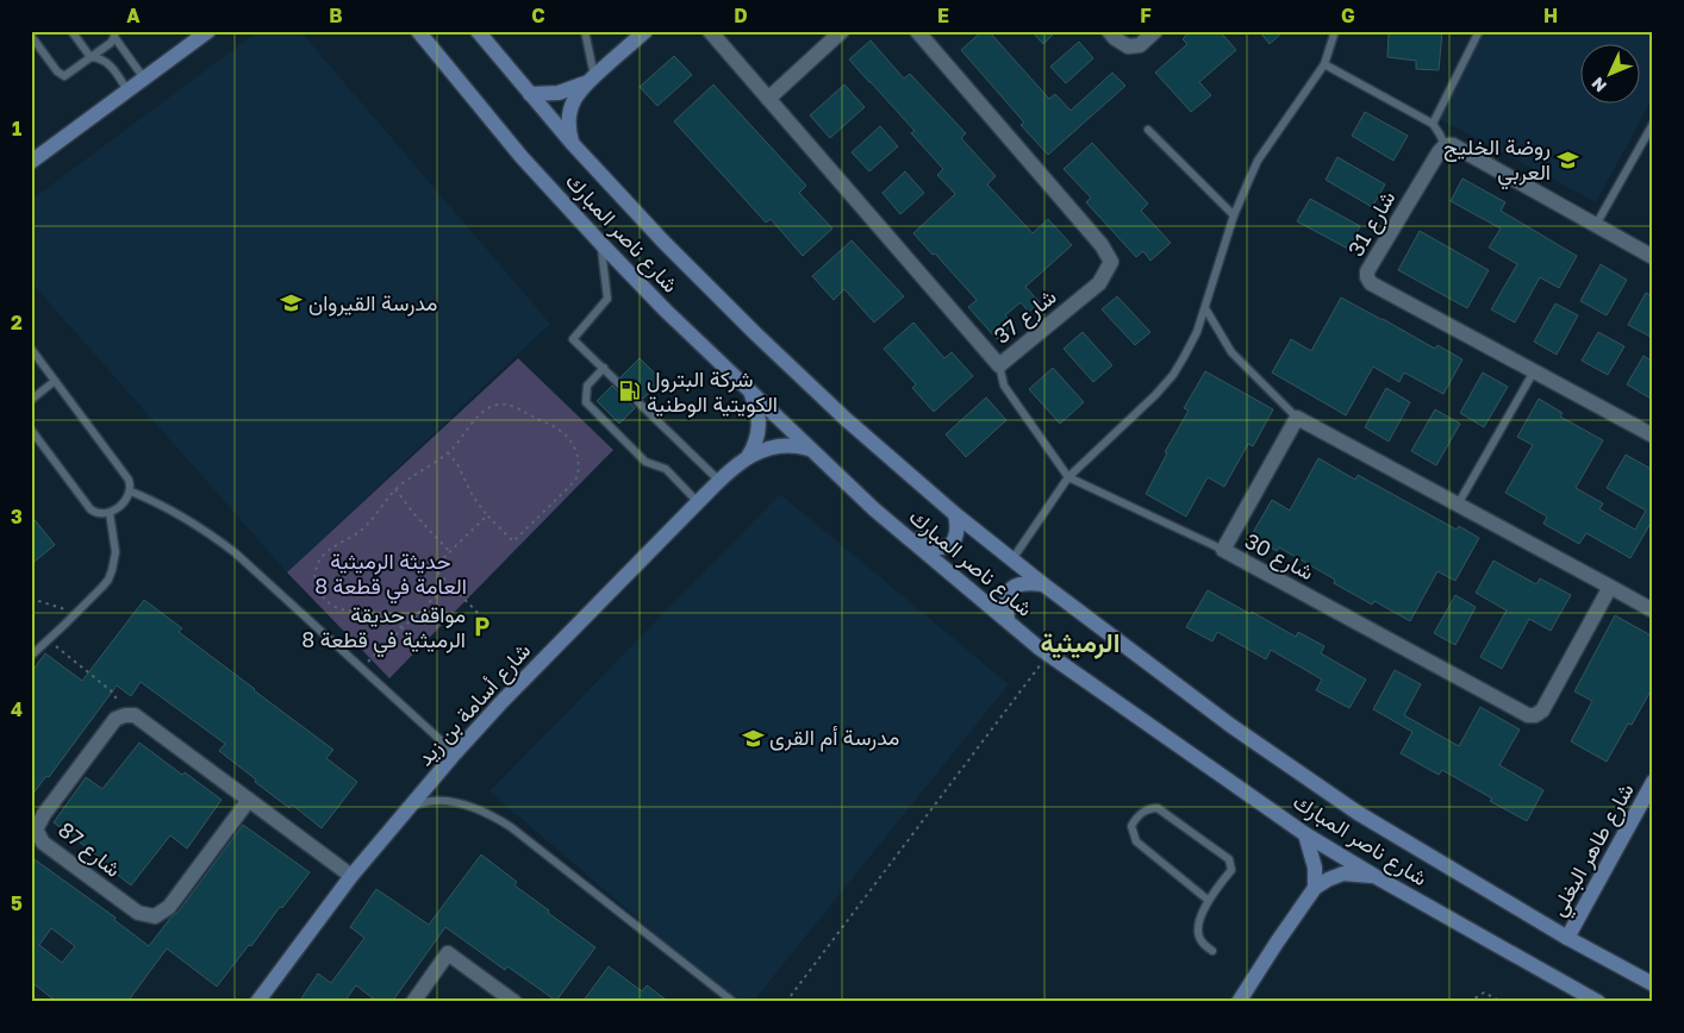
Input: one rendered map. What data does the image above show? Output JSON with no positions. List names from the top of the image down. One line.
{"streets":{"street":["شارع 31","شارع ناصر المبارك","شارع 37","شارع 30","شارع أسامة بن زيد","شارع 87","شارع طاهر البغلي"]},"crossings":[["شارع ناصر المبارك","شارع أسامة بن زيد"],["شارع ناصر المبارك","شارع طاهر البغلي"]],"districts":["الرميثية"],"parks":["حديثة الرميثية العامة في قطعة 8"],"places":{"school or university":["روضة الخليج العربي","مدرسة القيروان","مدرسة أم القرى"],"fuel station":["شركة البترول الكويتية الوطنية"],"parking":["مواقف حديقة الرميثية في قطعة 8"]},"north":"bottom left","grid":{"columns":["A","B","C","D","E","F","G","H"],"rows":["1","2","3","4","5"]}}
